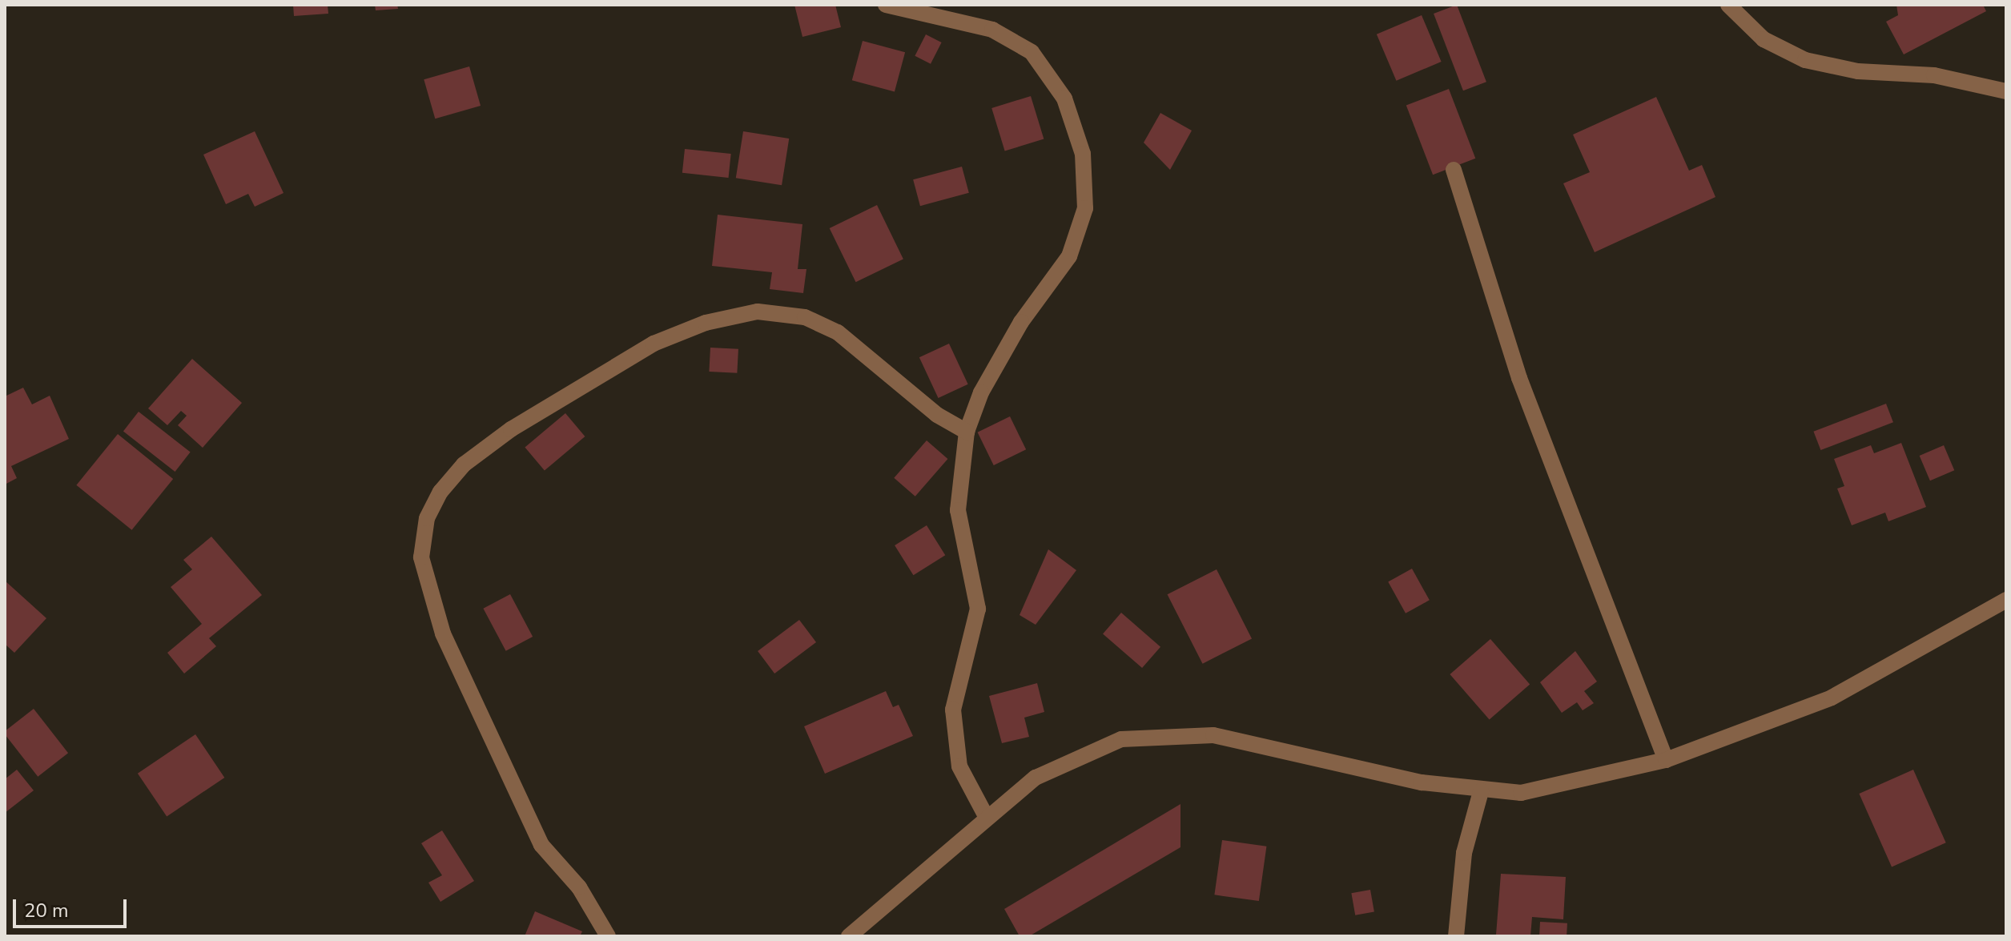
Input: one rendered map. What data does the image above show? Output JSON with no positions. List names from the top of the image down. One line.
{"scale_bar":"20 m"}
